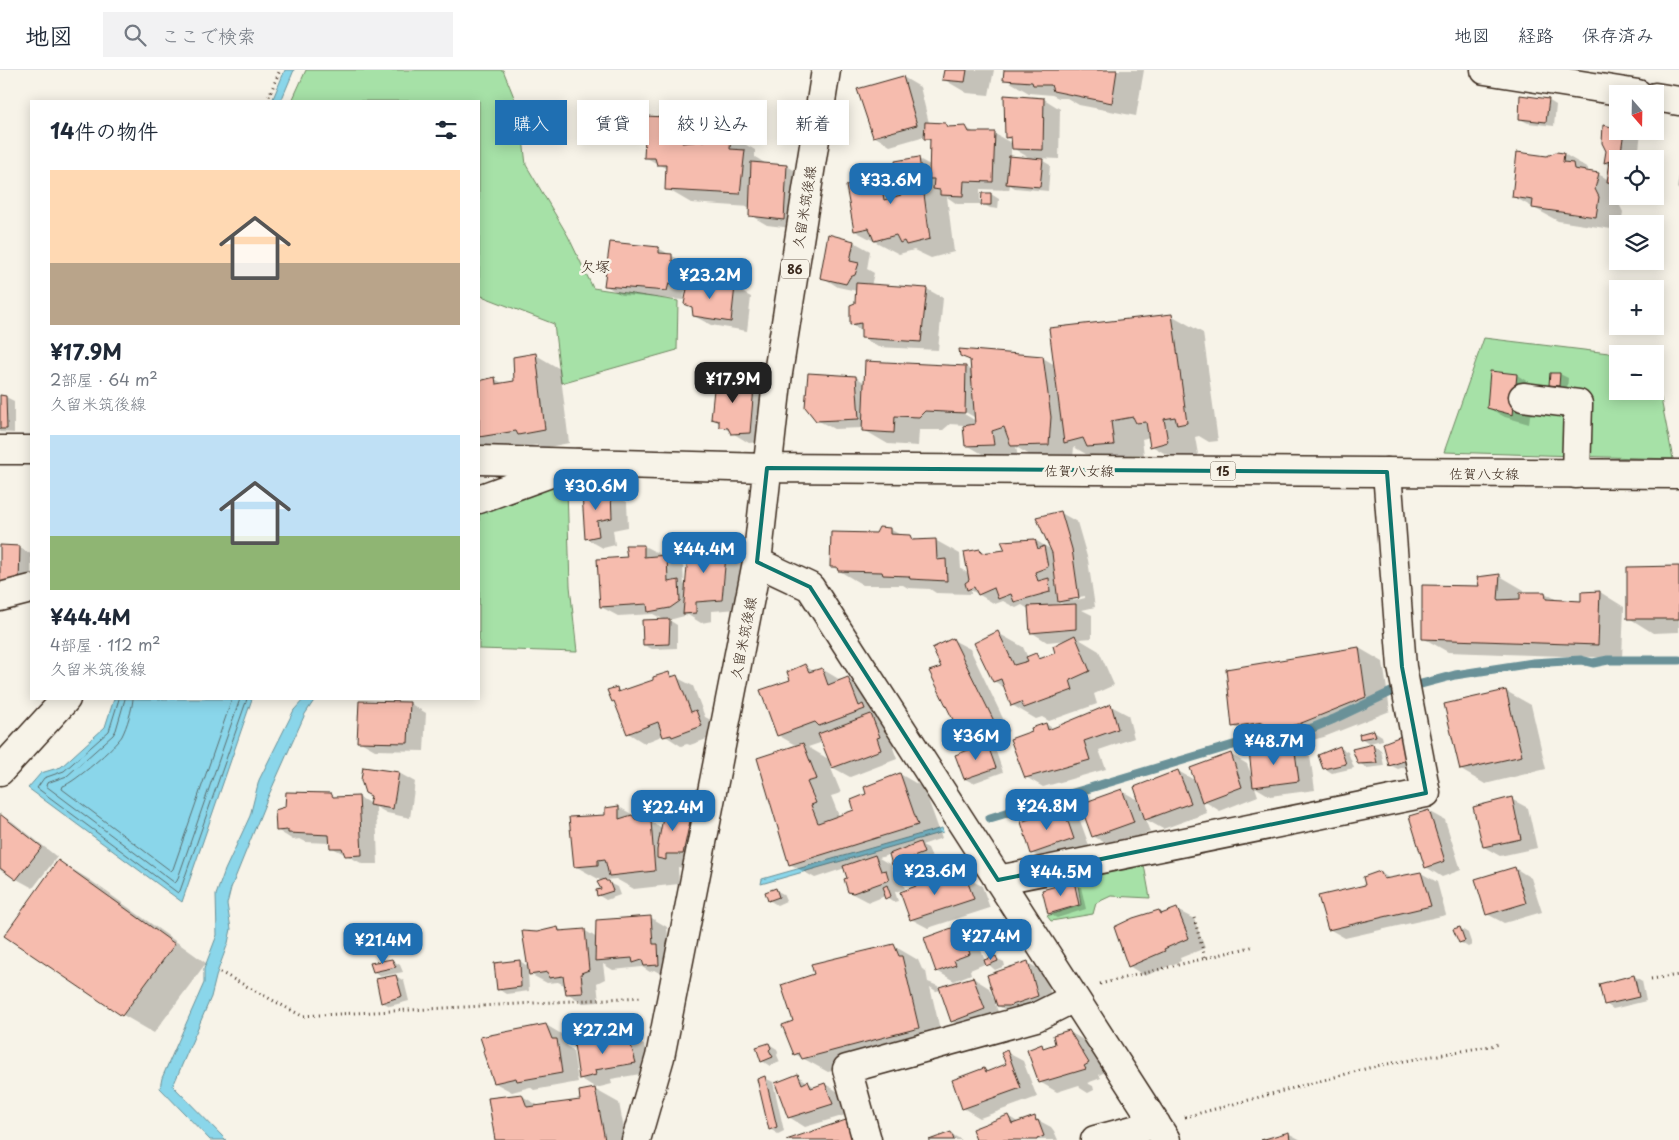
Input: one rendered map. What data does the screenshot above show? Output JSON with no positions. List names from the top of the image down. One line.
{"streets":{"main road":["久留米筑後線","86","佐賀八女線","15"]},"crossings":[["久留米筑後線","佐賀八女線"]],"districts":["欠塚"],"north":"bottom","page":{"header":"地図","search":"ここで検索","nav":["地図","経路","保存済み"],"map_buttons":["+","−"],"chip":["購入","賃貸","絞り込み","新着"],"heading":"14件の物件","list":[{"name":"¥17.9M","note":"2部屋 · 64 m² · 久留米筑後線"},{"name":"¥44.4M","note":"4部屋 · 112 m² · 久留米筑後線"}],"price":["¥33.6M","¥23.2M","¥17.9M","¥30.6M","¥44.4M","¥36M","¥48.7M","¥24.8M","¥22.4M","¥23.6M","¥44.5M","¥27.4M","¥21.4M","¥27.2M"]}}
